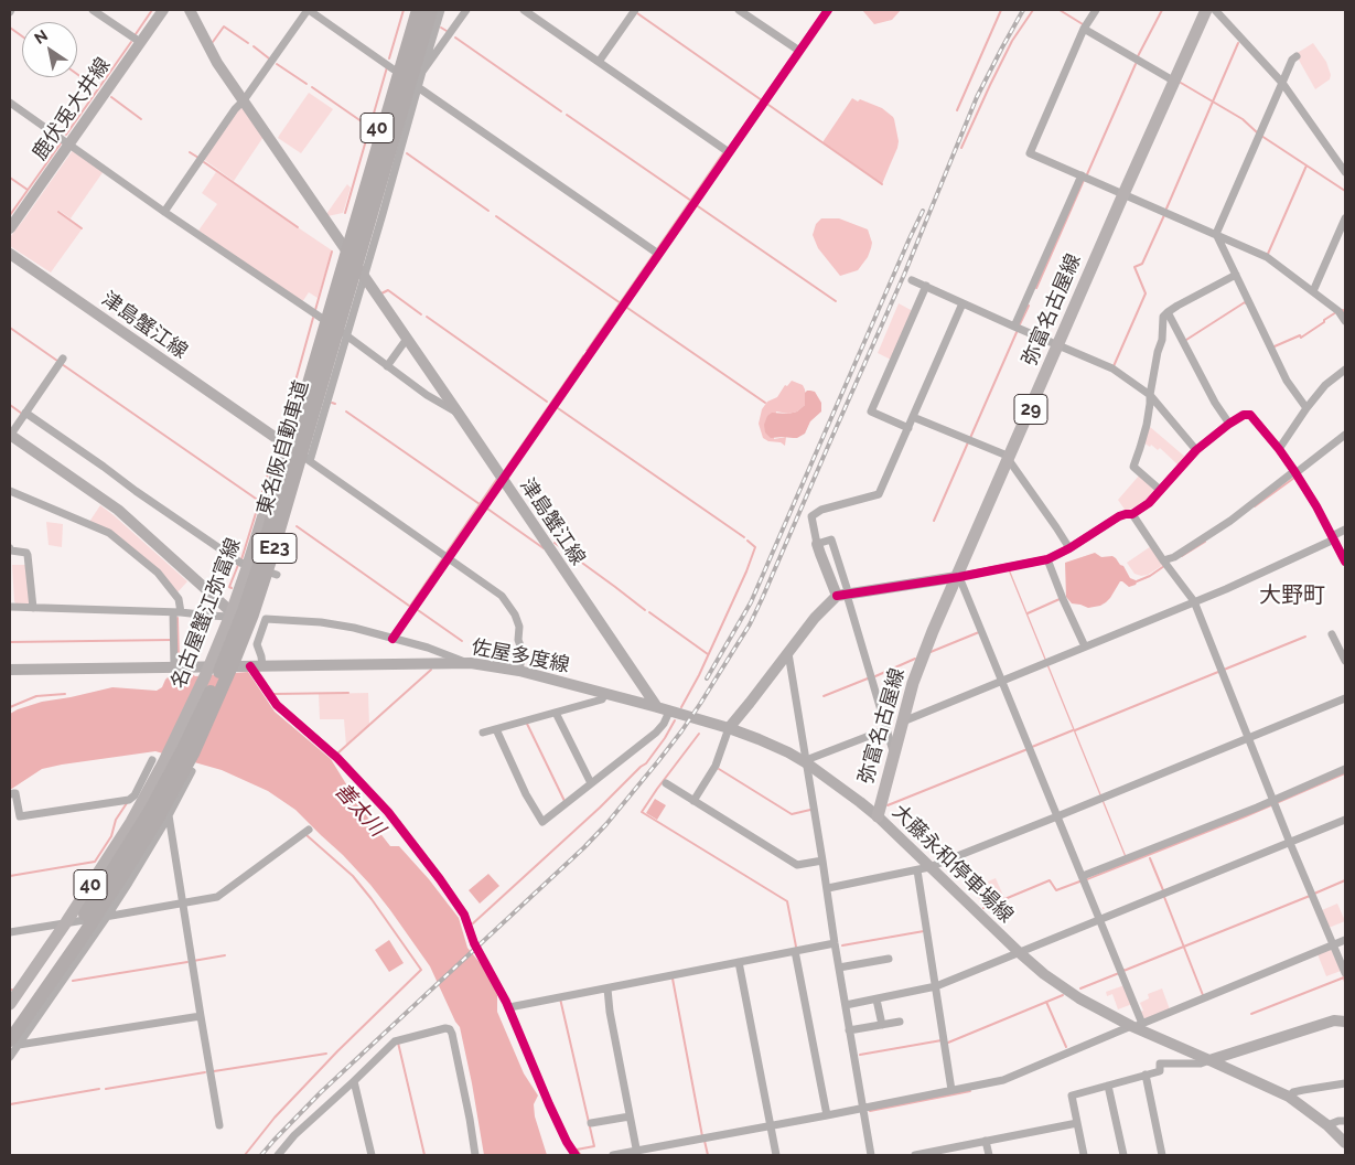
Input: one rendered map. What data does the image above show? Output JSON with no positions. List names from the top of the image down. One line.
{"streets":{"highway":["東名阪自動車道","E23"],"main road":["鹿伏兎大井線","40","弥富名古屋線","津島蟹江線","29","名古屋蟹江弥富線","佐屋多度線","大藤永和停車場線"]},"crossings":[["弥富名古屋線","大藤永和停車場線"],["津島蟹江線","名古屋蟹江弥富線"],["津島蟹江線","佐屋多度線"],["名古屋蟹江弥富線","佐屋多度線"]],"districts":["大野町"],"water":["善太川"],"north":"top left"}
